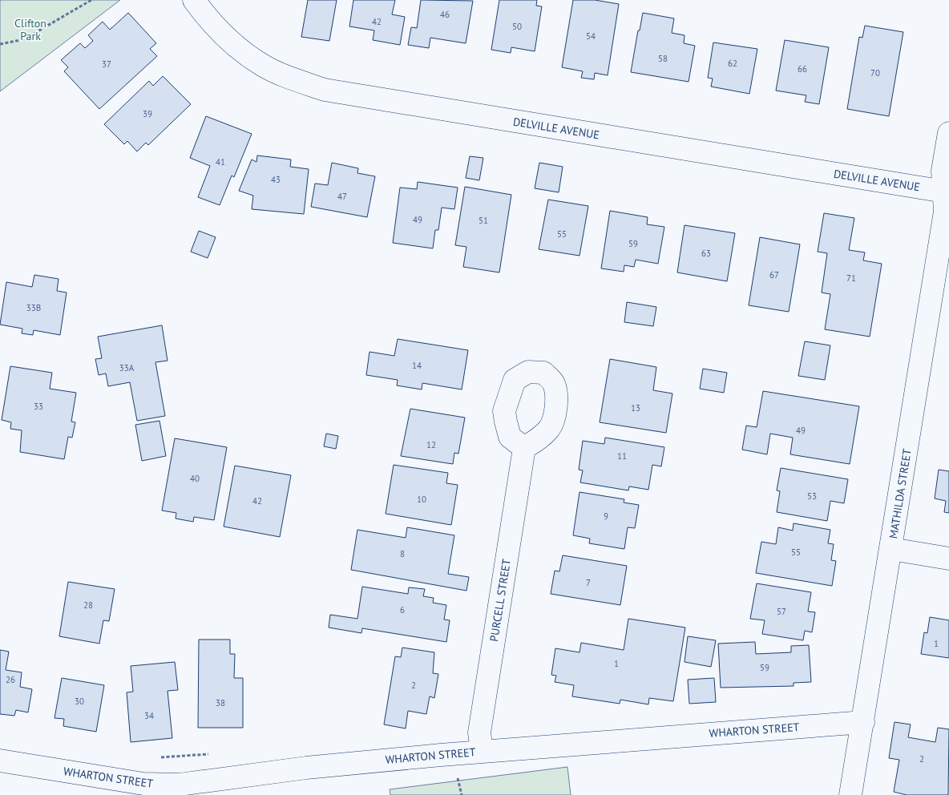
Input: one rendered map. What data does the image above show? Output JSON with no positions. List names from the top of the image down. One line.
{"streets":{"street":["DELVILLE AVENUE","MATHILDA STREET","PURCELL STREET","WHARTON STREET"]},"crossings":[["DELVILLE AVENUE","MATHILDA STREET"],["MATHILDA STREET","WHARTON STREET"],["PURCELL STREET","WHARTON STREET"]],"parks":["Clifton Park"],"house_numbers":["46","42","50","54","58","62","37","66","70","39","41","43","47","49","51","55","59","63","67","71","33B","14","33A","33","13","49","12","11","40","53","10","42","9","55","8","7","28","6","57","1","1","59","26","2","30","38","34","2"]}
